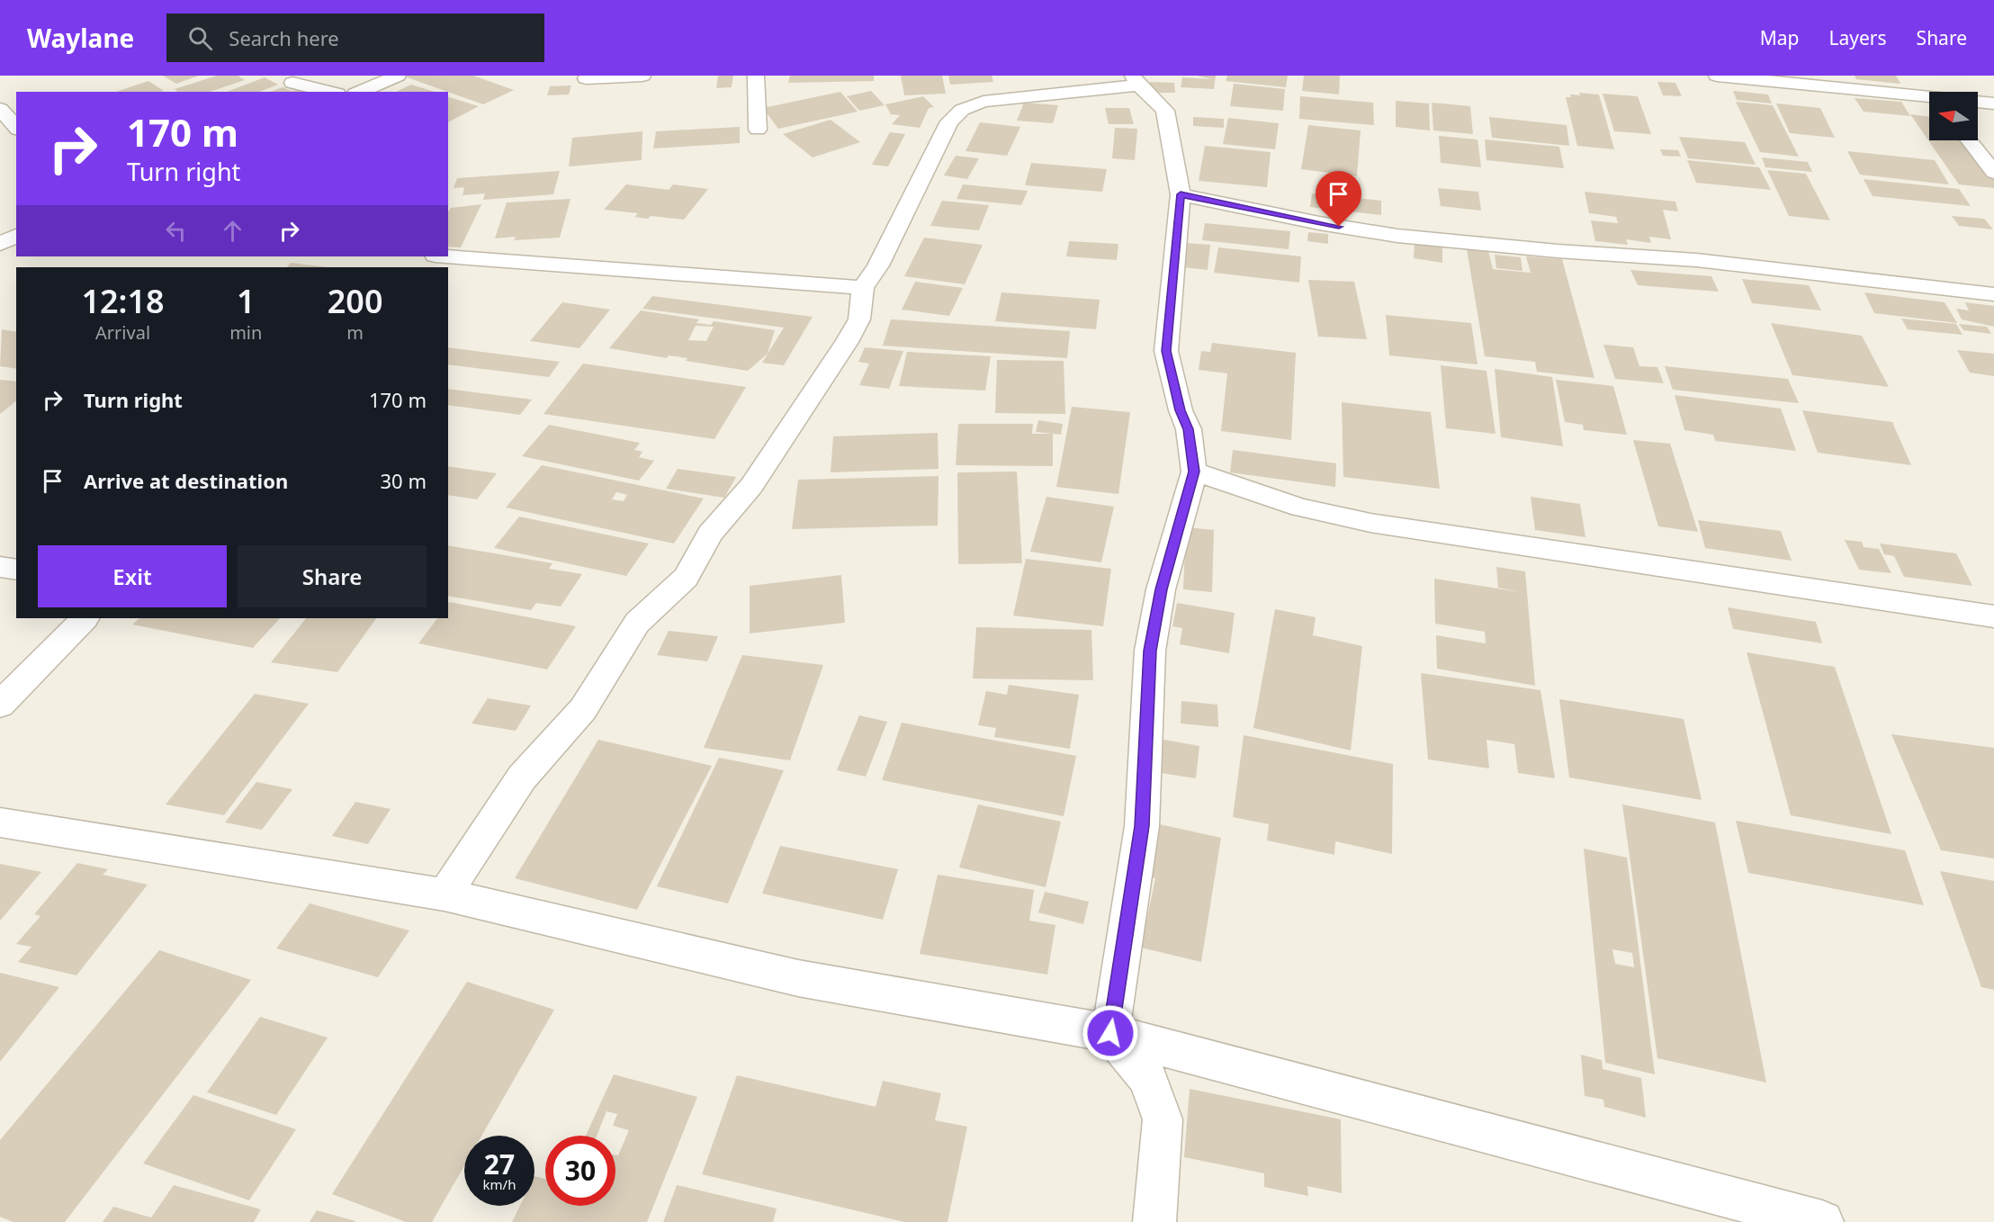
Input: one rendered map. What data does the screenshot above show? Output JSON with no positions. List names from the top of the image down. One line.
{"north":"left","page":{"header":"Waylane","search":"Search here","nav":["Map","Layers","Share"],"turn":["170 m","Turn right"],"eta":["12:18","Arrival","1","min","200","m"],"list":[{"name":"Turn right","value":"170 m"},{"name":"Arrive at destination","value":"30 m"}],"buttons":["Exit","Share"],"speed":"27 km/h","limit":"30"}}
